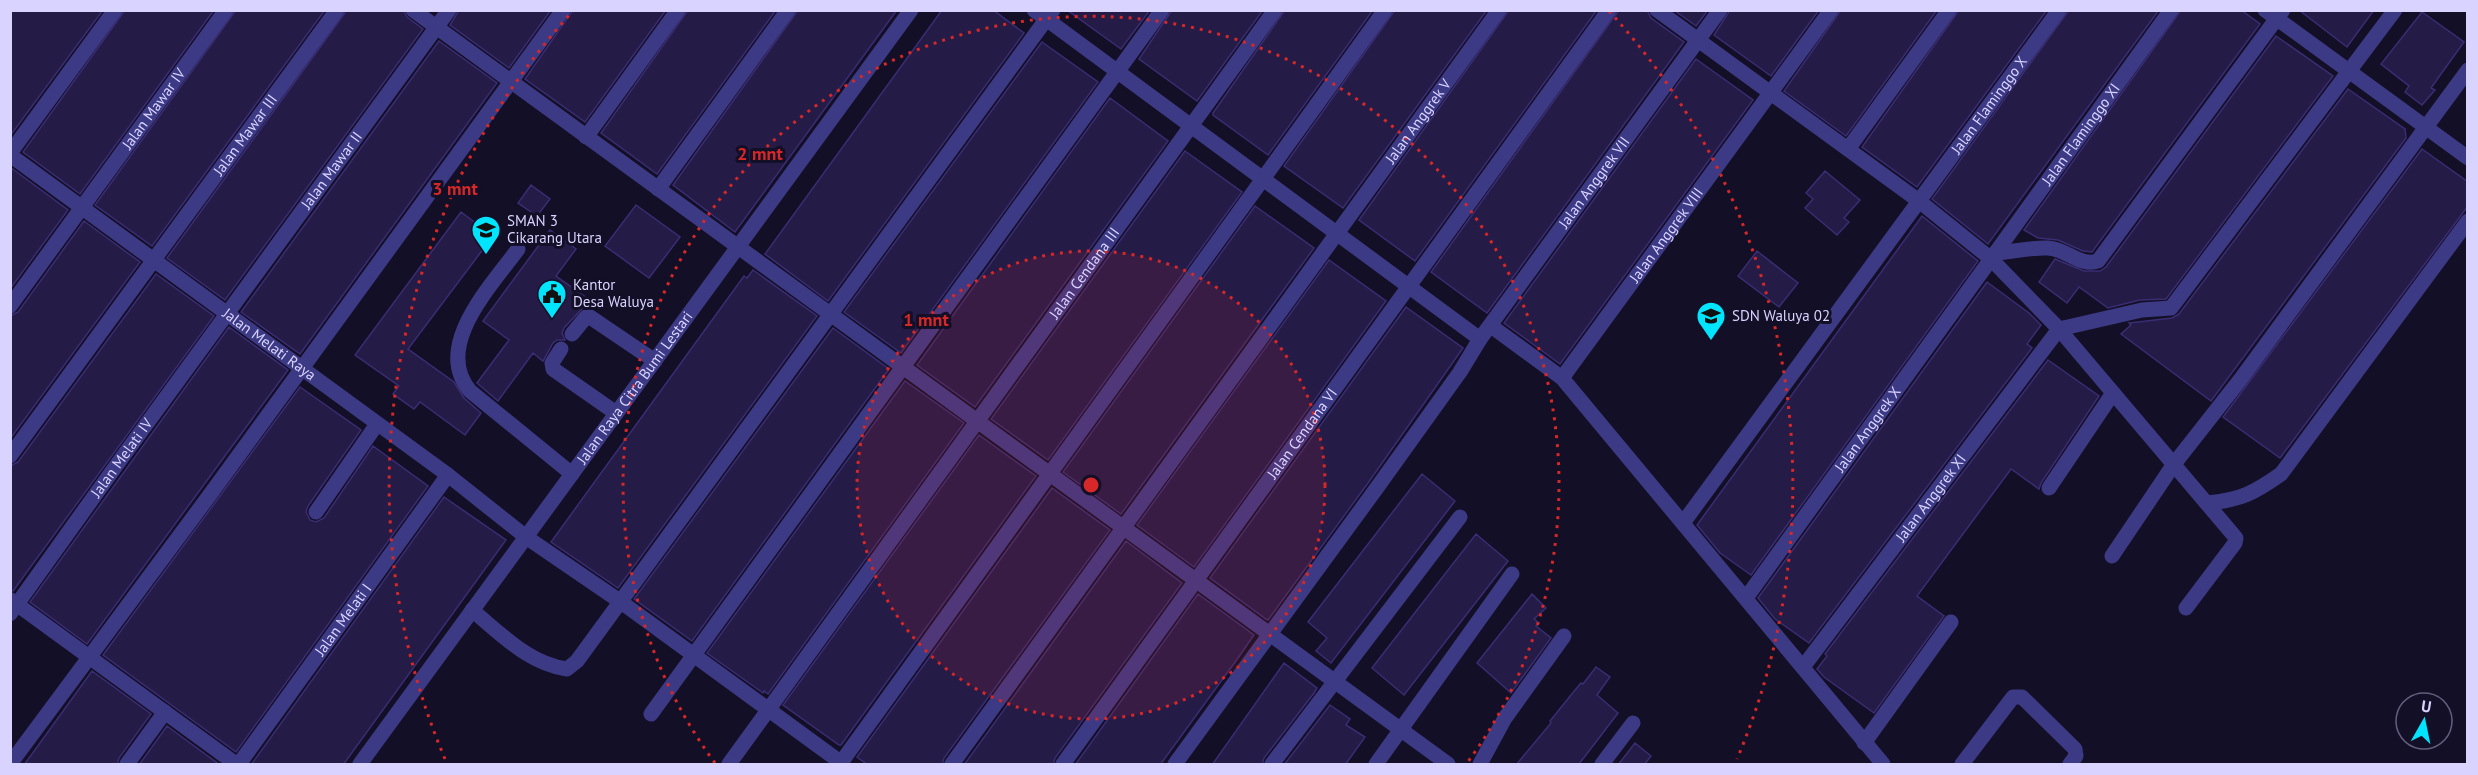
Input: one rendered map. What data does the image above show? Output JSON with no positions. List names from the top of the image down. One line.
{"streets":{"street":["Jalan Flaminggo X","Jalan Mawar IV","Jalan Anggrek V","Jalan Mawar III","Jalan Flaminggo XI","Jalan Mawar II","Jalan Anggrek VII","Jalan Anggrek VIII","Jalan Cendana III","Jalan Melati Raya","Jalan Raya Citra Bumi Lestari","Jalan Anggrek X","Jalan Cendana VI","Jalan Melati IV","Jalan Anggrek XI","Jalan Melati I"]},"crossings":[["Jalan Mawar IV","Jalan Melati Raya"],["Jalan Mawar III","Jalan Melati Raya"],["Jalan Flaminggo XI","Jalan Anggrek X"],["Jalan Mawar II","Jalan Melati Raya"],["Jalan Mawar II","Jalan Melati IV"],["Jalan Cendana III","Jalan Melati Raya"],["Jalan Melati Raya","Jalan Raya Citra Bumi Lestari"],["Jalan Melati Raya","Jalan Melati IV"],["Jalan Melati Raya","Jalan Melati I"]],"places":{"school or university":["SMAN 3 Cikarang Utara","SDN Waluya 02"],"public building":["Kantor Desa Waluya"]},"north":"top","rings":["2 mnt","3 mnt","1 mnt"]}
